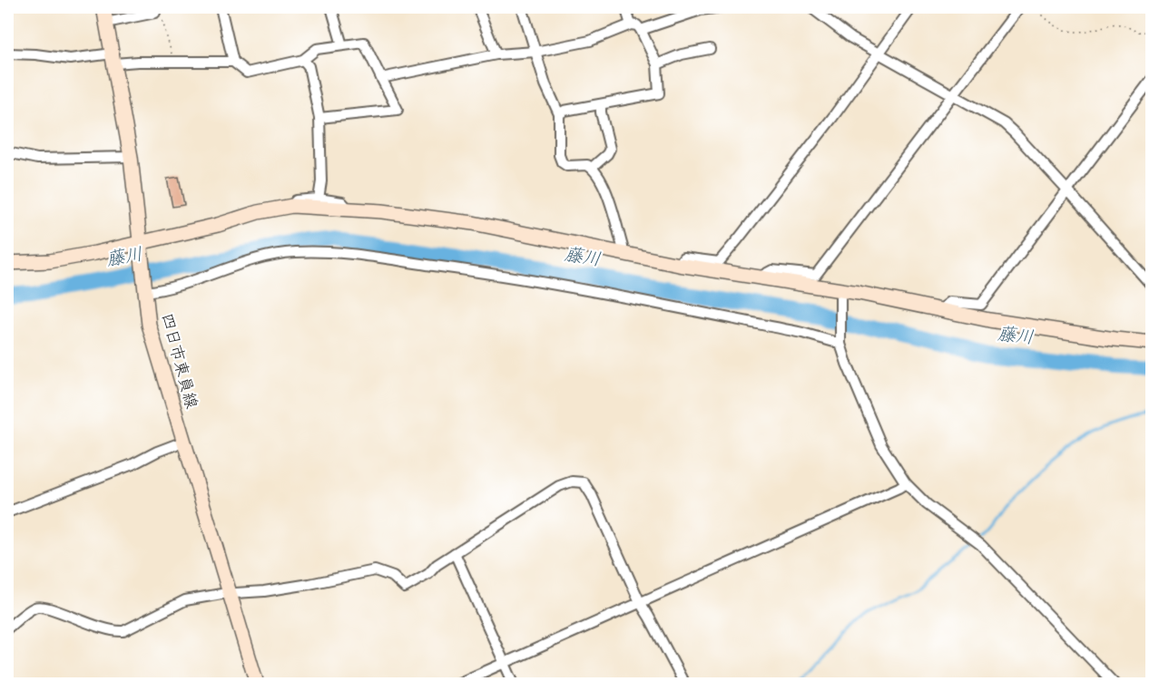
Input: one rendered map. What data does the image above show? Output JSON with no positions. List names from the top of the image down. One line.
{"streets":{"street":["四日市東員線"]},"water":["藤川"]}
